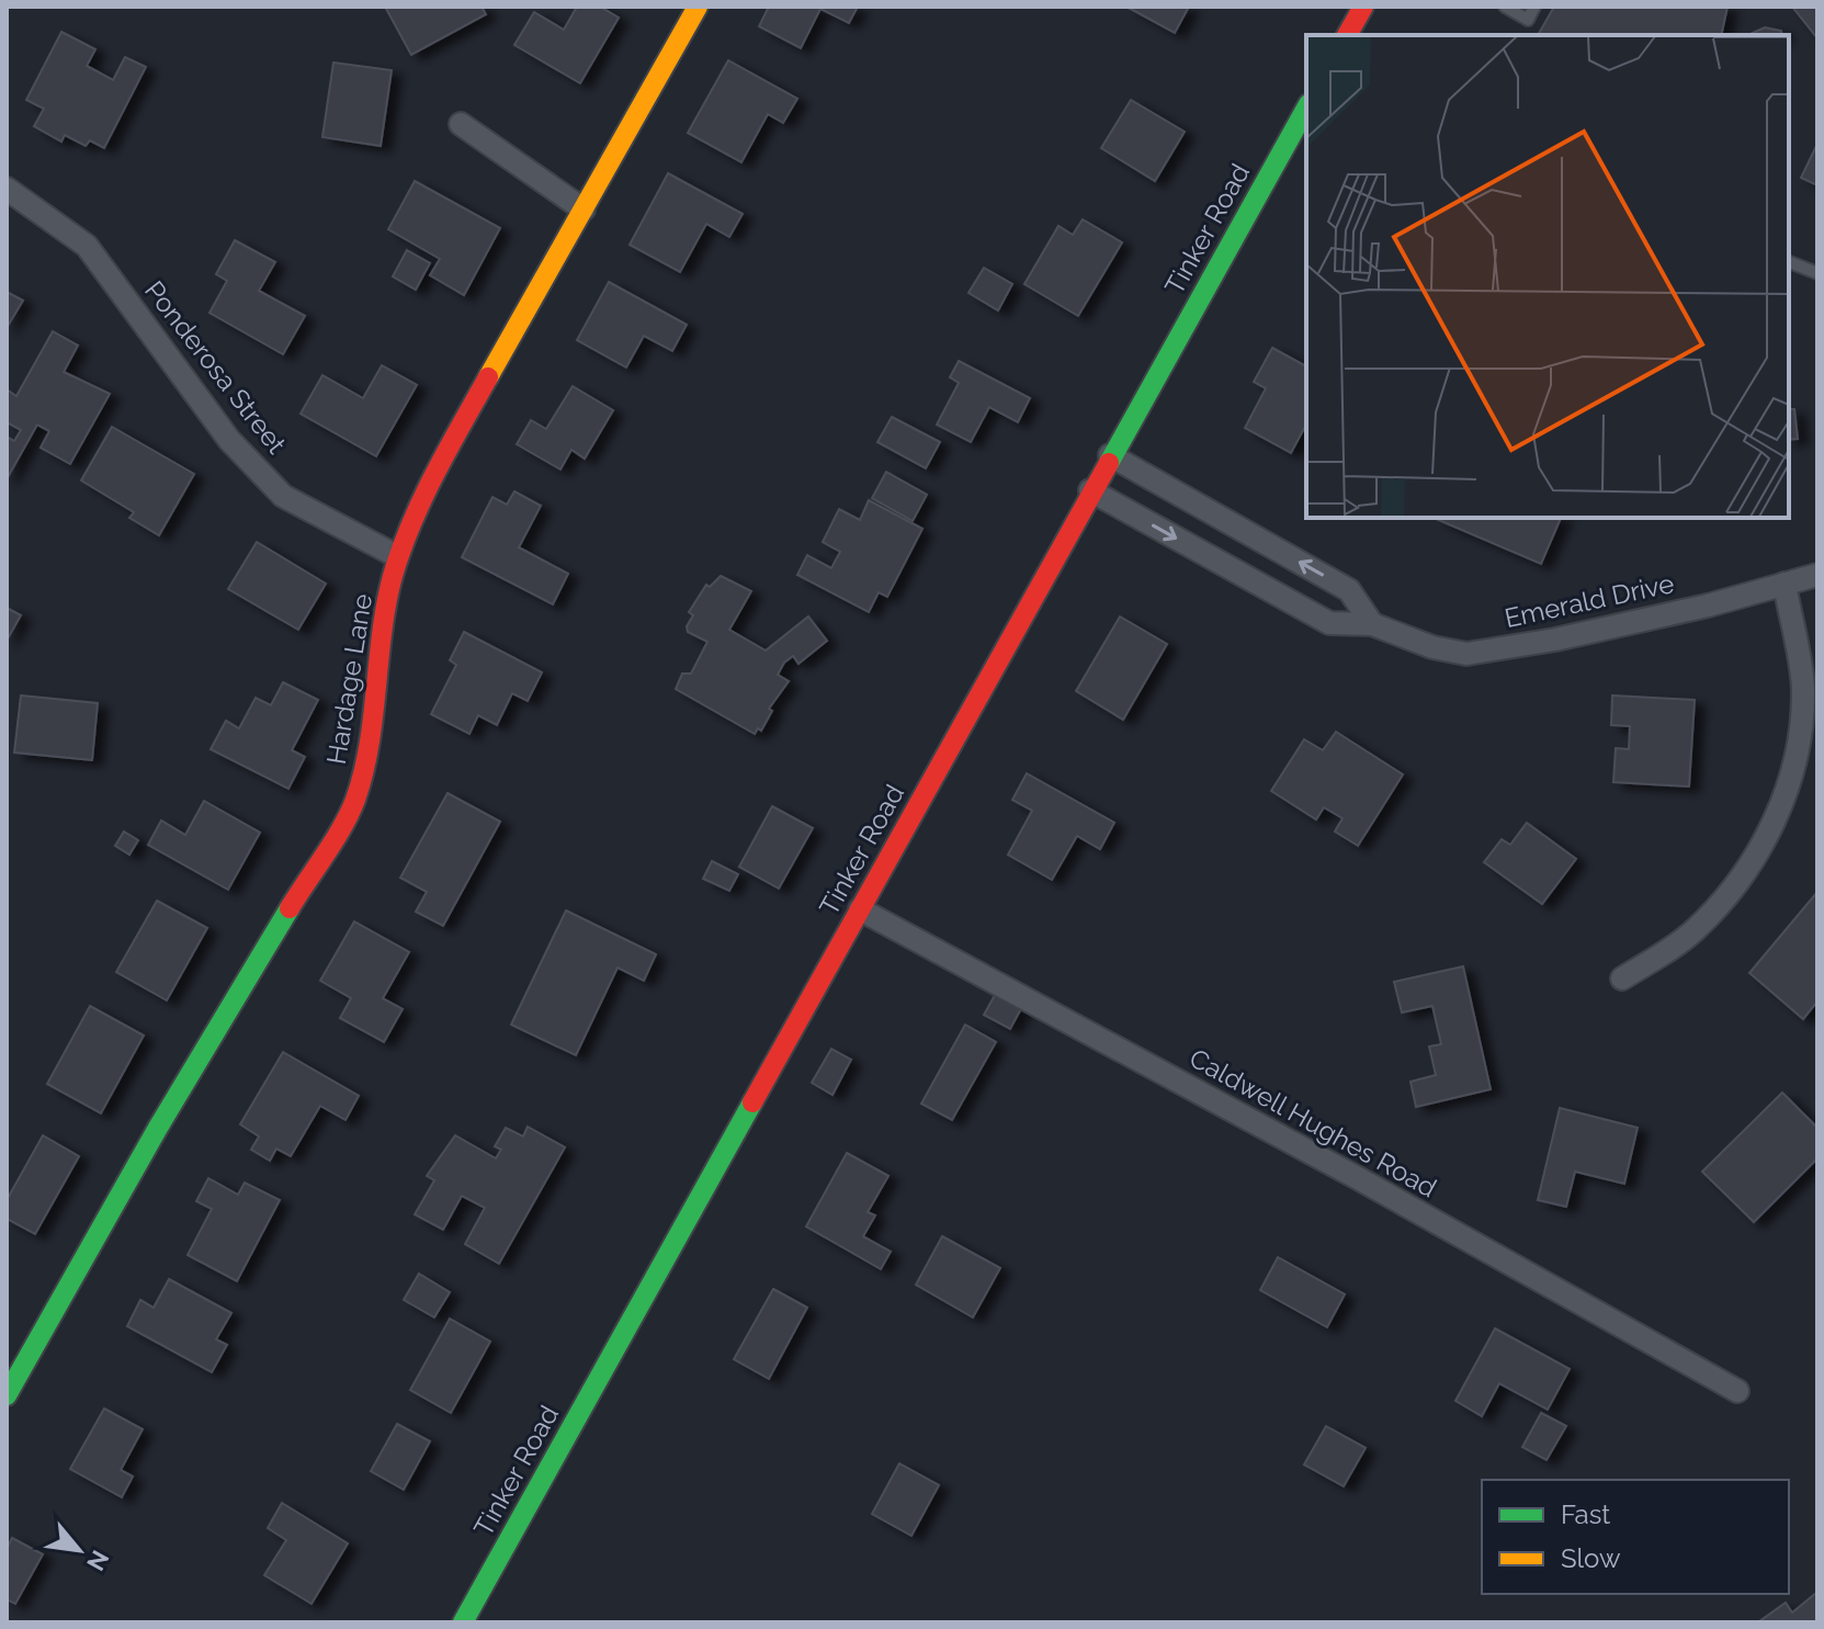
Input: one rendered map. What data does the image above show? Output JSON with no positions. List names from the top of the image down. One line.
{"streets":{"main road":["Tinker Road","Hardage Lane"],"street":["Ponderosa Street","Emerald Drive","Caldwell Hughes Road"]},"crossings":[["Tinker Road","Emerald Drive"],["Tinker Road","Caldwell Hughes Road"],["Ponderosa Street","Hardage Lane"]],"legend":["Fast","Slow"],"north":"bottom right"}
